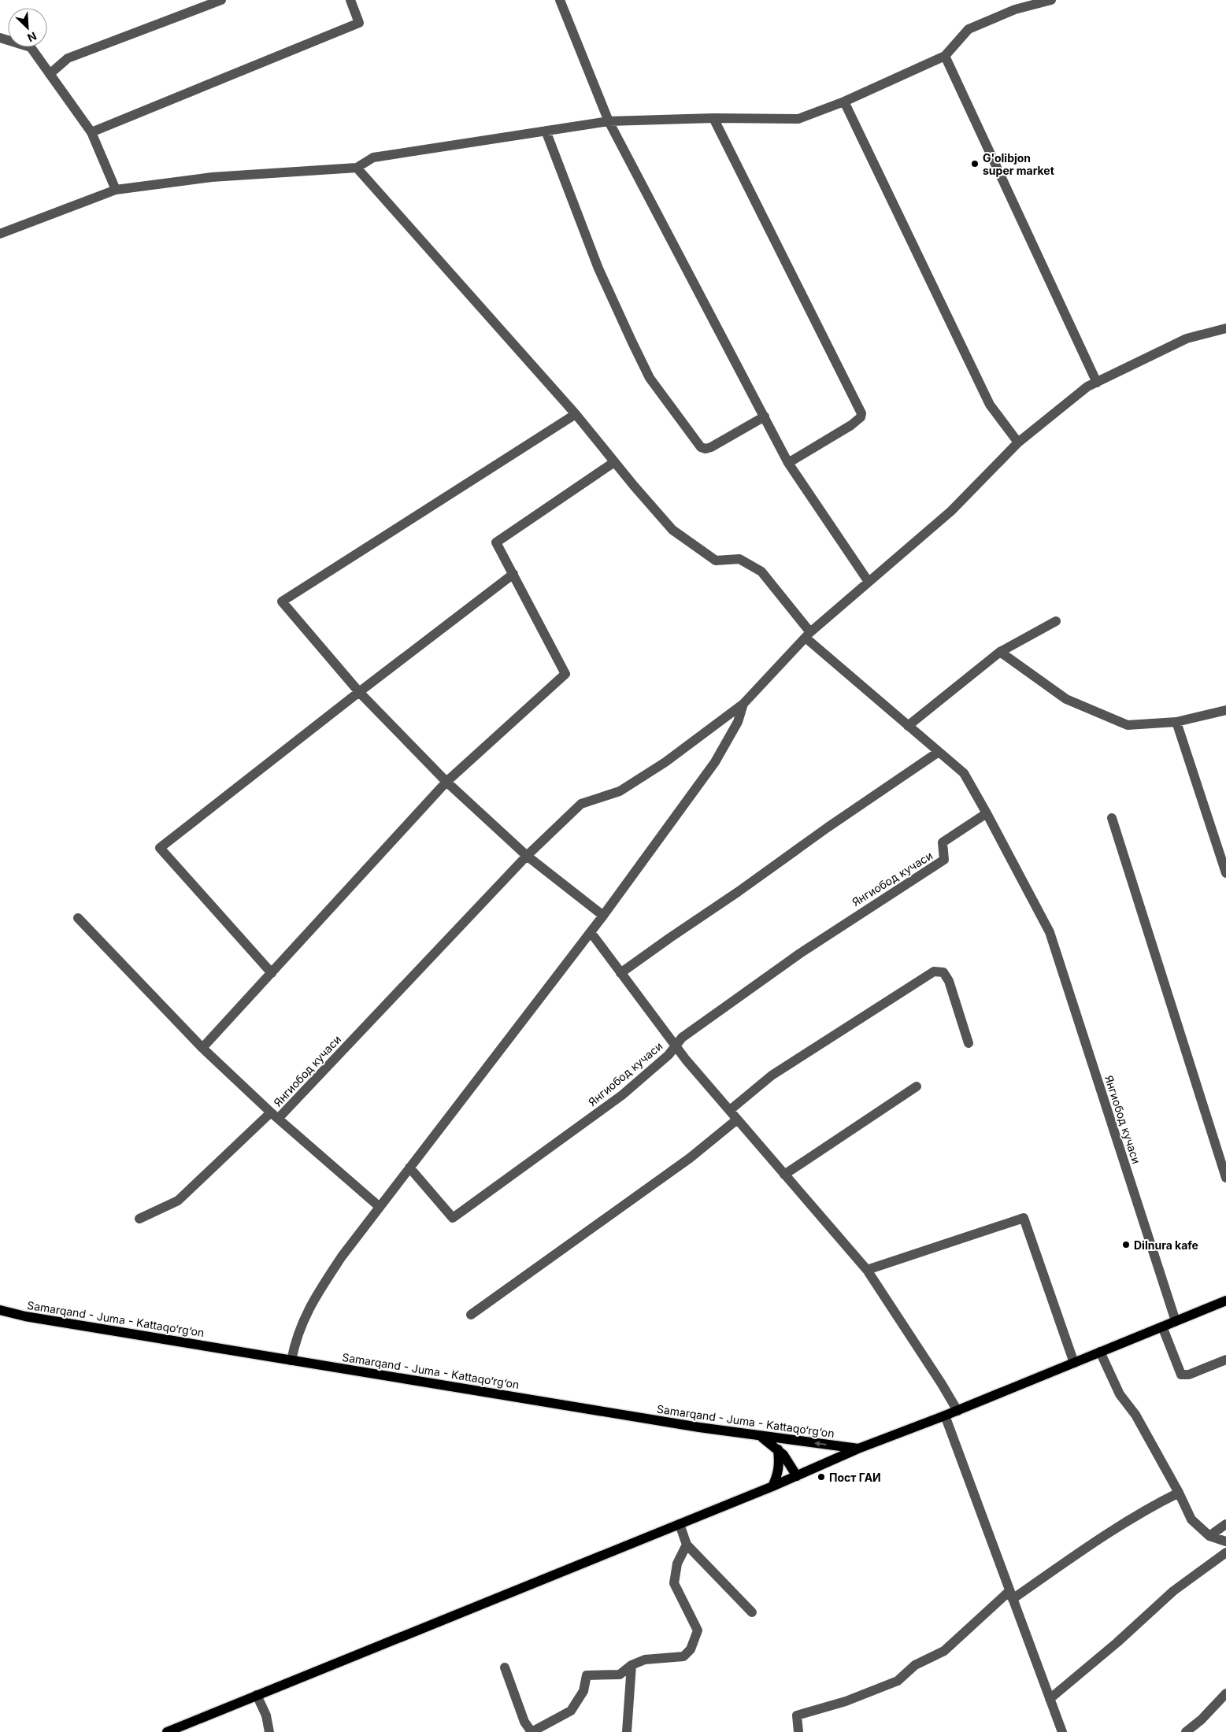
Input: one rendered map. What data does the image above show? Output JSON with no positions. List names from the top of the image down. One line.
{"streets":{"main road":["Samarqand - Juma - Kattaqo‘rg‘on"],"street":["Янгиобод кучаси"]},"crossings":[["Янгиобод кучаси","Samarqand - Juma - Kattaqo‘rg‘on"]],"places":["G'olibjon super market","Dilnura kafe","Пост ГАИ"],"north":"bottom right"}
